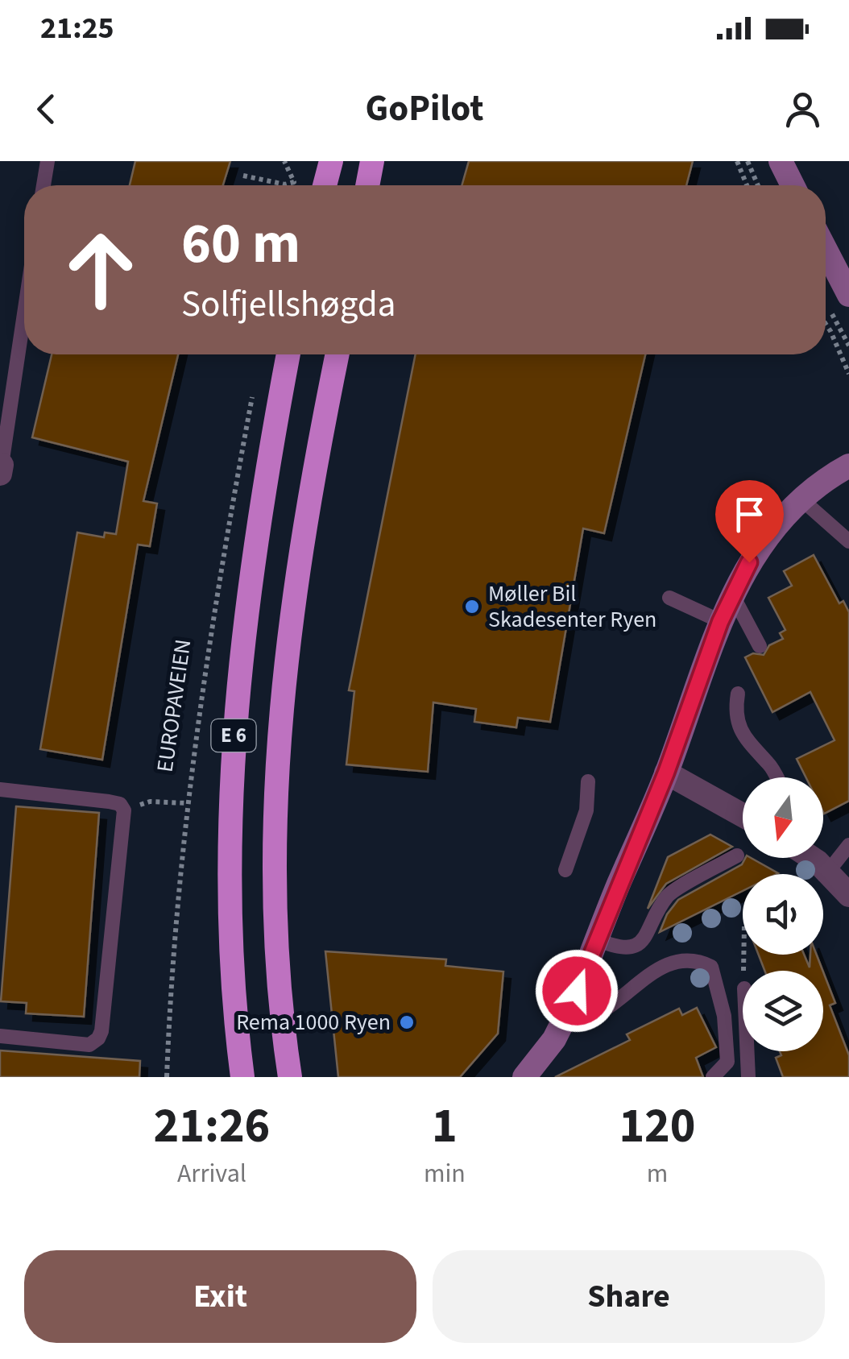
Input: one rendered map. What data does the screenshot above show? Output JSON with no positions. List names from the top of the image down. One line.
{"streets":{"highway":["E 6"],"path":["EUROPAVEIEN"]},"places":["Møller Bil Skadesenter Ryen","Rema 1000 Ryen"],"north":"bottom","page":{"status":"21:25","header":"GoPilot","turn":["60 m","Solfjellshøgda"],"eta":["21:26","Arrival","1","min","120","m"],"buttons":["Exit","Share"]}}
